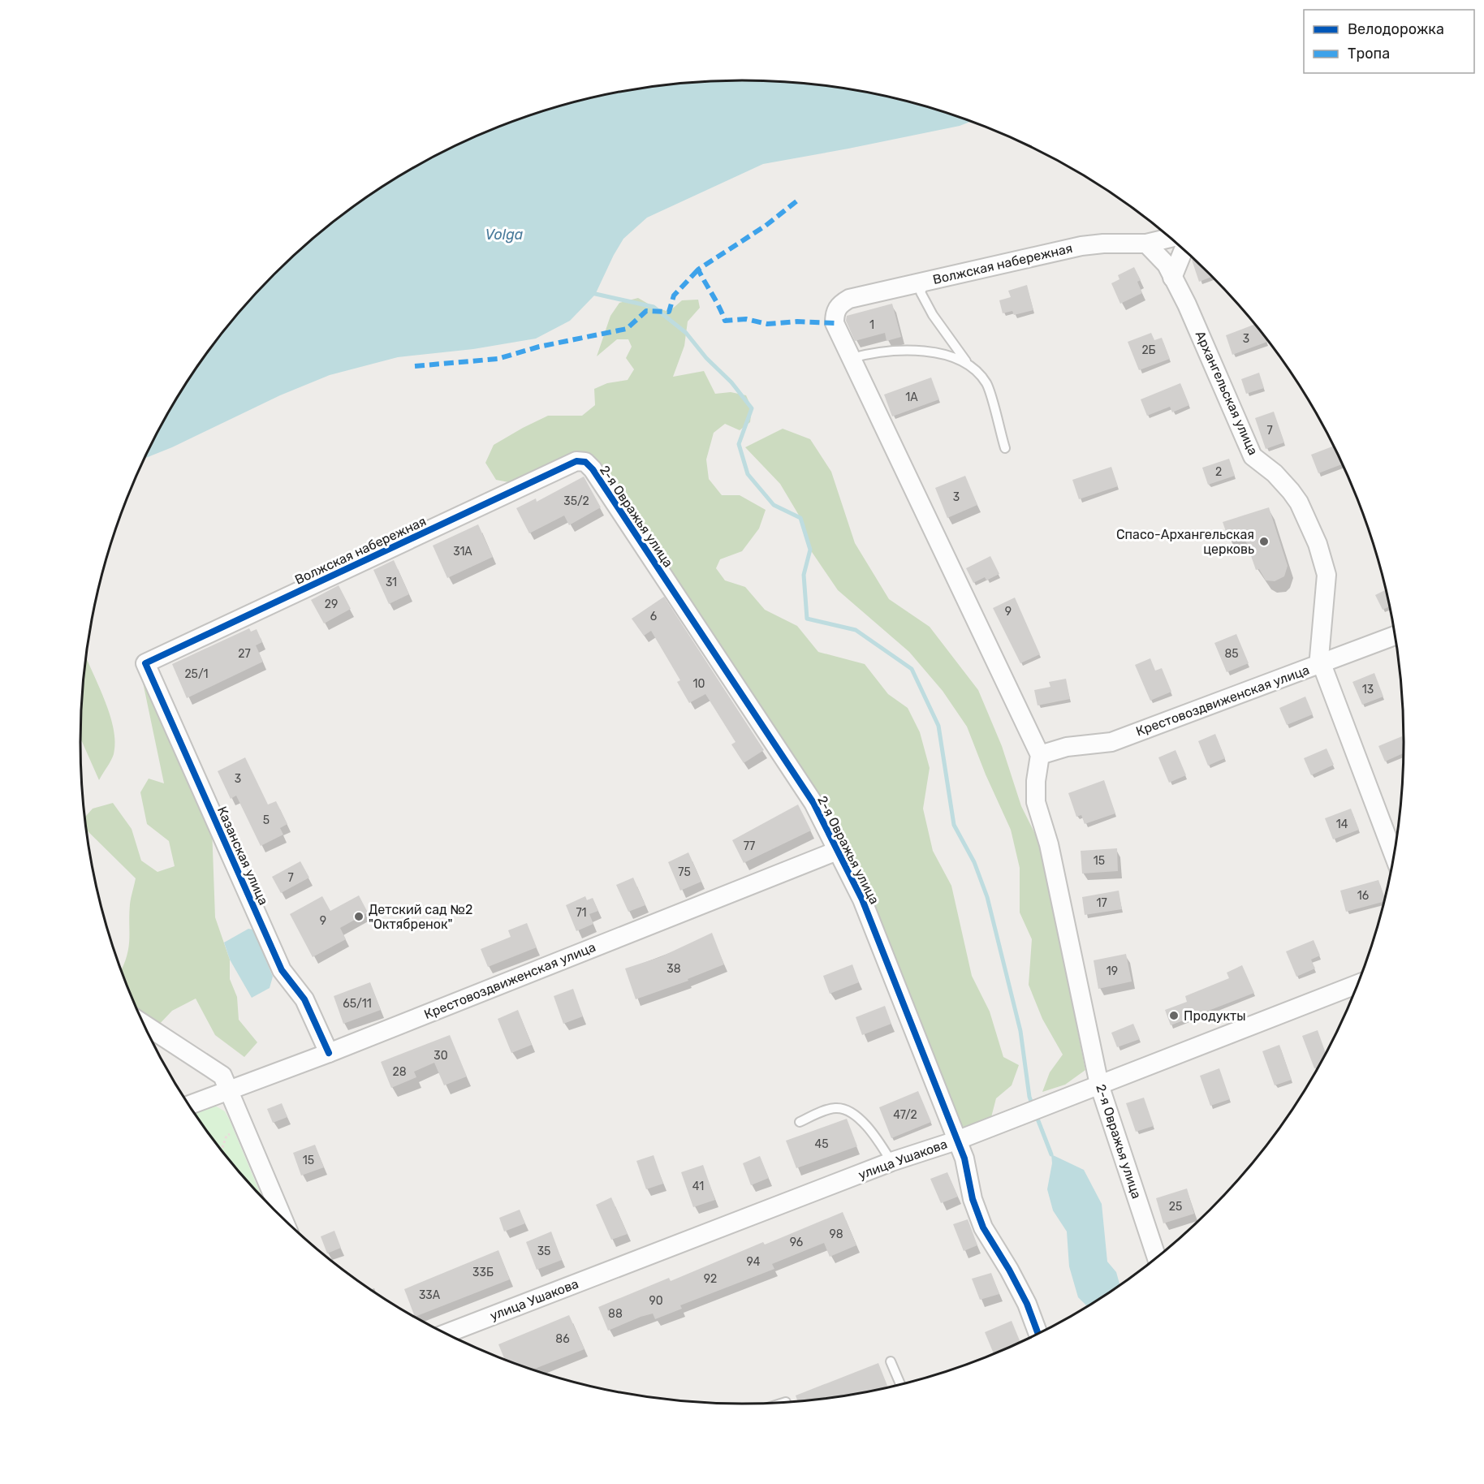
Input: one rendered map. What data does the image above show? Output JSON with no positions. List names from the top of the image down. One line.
{"streets":{"street":["Волжская набережная","Архангельская улица","2-я Овражья улица","Крестовоздвиженская улица","Казанская улица","улица Ушакова"]},"crossings":[["Волжская набережная","Архангельская улица"],["Волжская набережная","2-я Овражья улица"],["Волжская набережная","Казанская улица"],["Архангельская улица","Крестовоздвиженская улица"],["2-я Овражья улица","Крестовоздвиженская улица"],["2-я Овражья улица","улица Ушакова"],["Крестовоздвиженская улица","Казанская улица"]],"water":["Volga"],"places":["Спасо-Архангельская церковь","Детский сад №2 \"Октябренок\"","Продукты"],"house_numbers":["1","3","2Б","1А","7","2","3","35/2","31А","31","29","9","6","27","85","25/1","10","13","3","5","14","77","15","75","7","16","17","71","9","38","19","65/11","30","28","47/2","45","15","41","25","98","96","35","94","33Б","92","33А","90","88","86"],"legend":["Велодорожка","Тропа"]}
